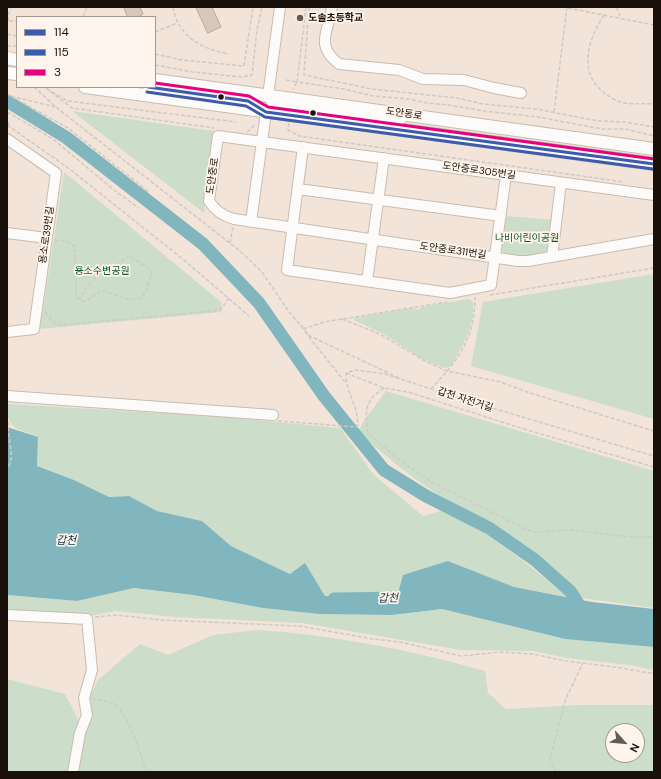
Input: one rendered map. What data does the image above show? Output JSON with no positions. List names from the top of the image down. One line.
{"streets":{"main road":["도안동로"],"street":["도안중로305번길","도안중로","용소로39번길","도안중로311번길"],"path":["갑천 자전거길"]},"crossings":[["도안중로305번길","도안중로"],["도안중로","도안중로311번길"]],"water":["갑천"],"parks":["나비어린이공원","용소수변공원"],"places":["도솔초등학교"],"lines":["transit line 3","transit line 114","transit line 115"],"legend":["114","115","3"],"north":"bottom right"}
